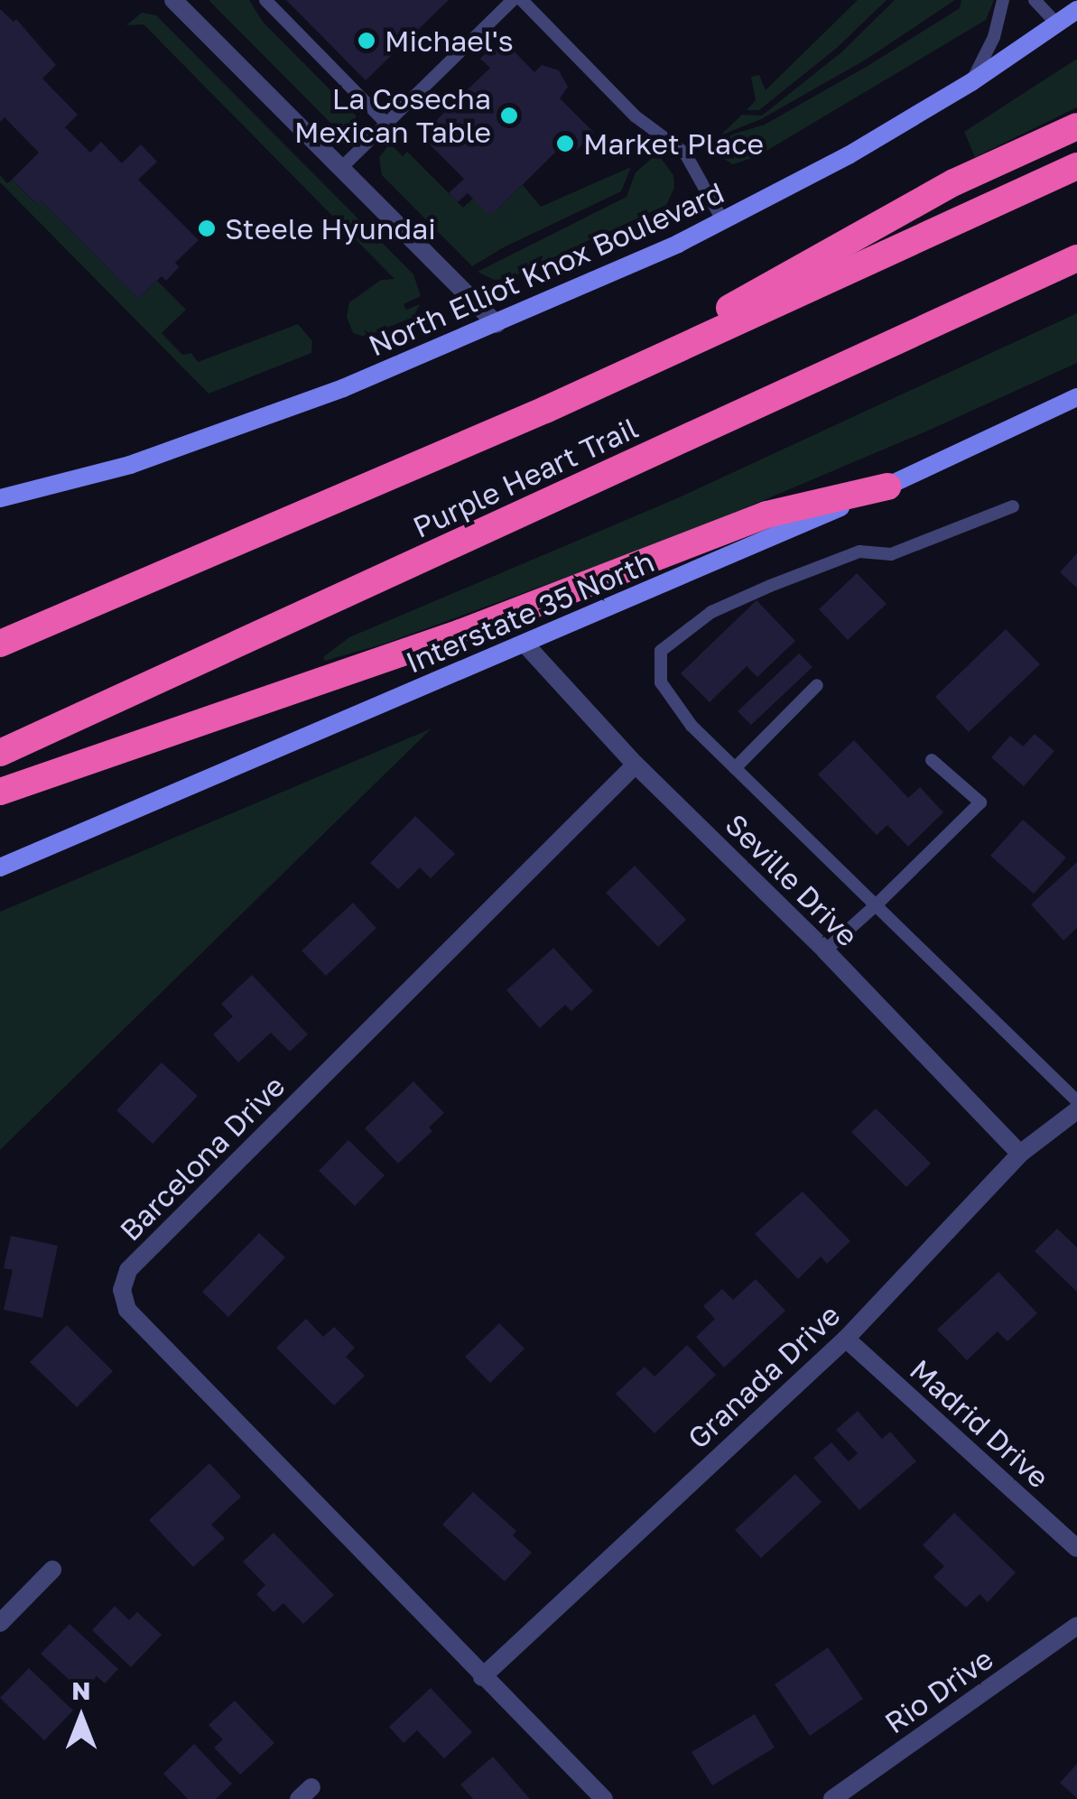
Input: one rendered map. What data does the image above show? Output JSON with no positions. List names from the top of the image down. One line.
{"streets":{"highway":["Purple Heart Trail"],"main road":["North Elliot Knox Boulevard","Interstate 35 North"],"street":["Seville Drive","Barcelona Drive","Granada Drive","Madrid Drive","Rio Drive"]},"crossings":[["Interstate 35 North","Seville Drive"],["Seville Drive","Barcelona Drive"],["Seville Drive","Granada Drive"],["Barcelona Drive","Granada Drive"],["Granada Drive","Madrid Drive"]],"places":["Michael's","La Cosecha Mexican Table","Market Place","Steele Hyundai"],"north":"top"}
